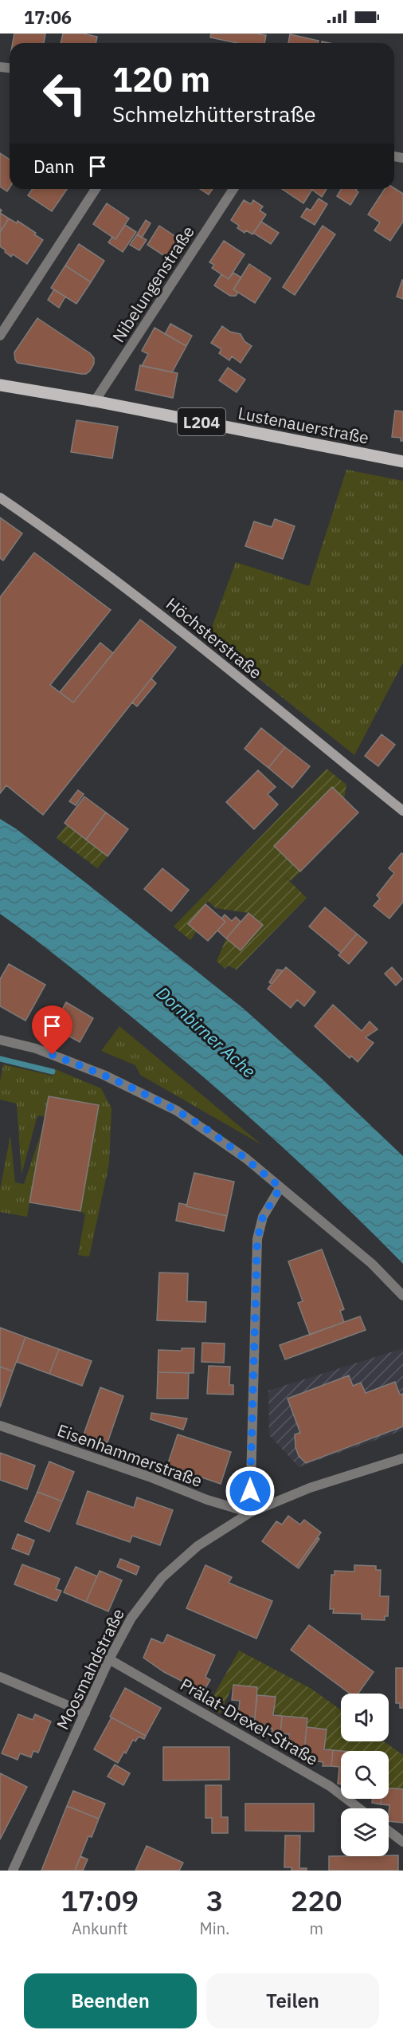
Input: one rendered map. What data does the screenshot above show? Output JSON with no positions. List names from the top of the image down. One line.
{"streets":{"main road":["L204","Lustenauerstraße","Höchsterstraße"],"street":["Nibelungenstraße","Eisenhammerstraße","Moosmahdstraße","Prälat-Drexel-Straße"]},"crossings":[["Nibelungenstraße","Lustenauerstraße"],["Eisenhammerstraße","Moosmahdstraße"],["Moosmahdstraße","Prälat-Drexel-Straße"]],"water":["Dornbirner Ache"],"page":{"status":"17:06","turn":["120 m","Schmelzhütterstraße"],"then":"Dann","eta":["17:09","Ankunft","3","Min.","220","m"],"buttons":["Beenden","Teilen"]}}
